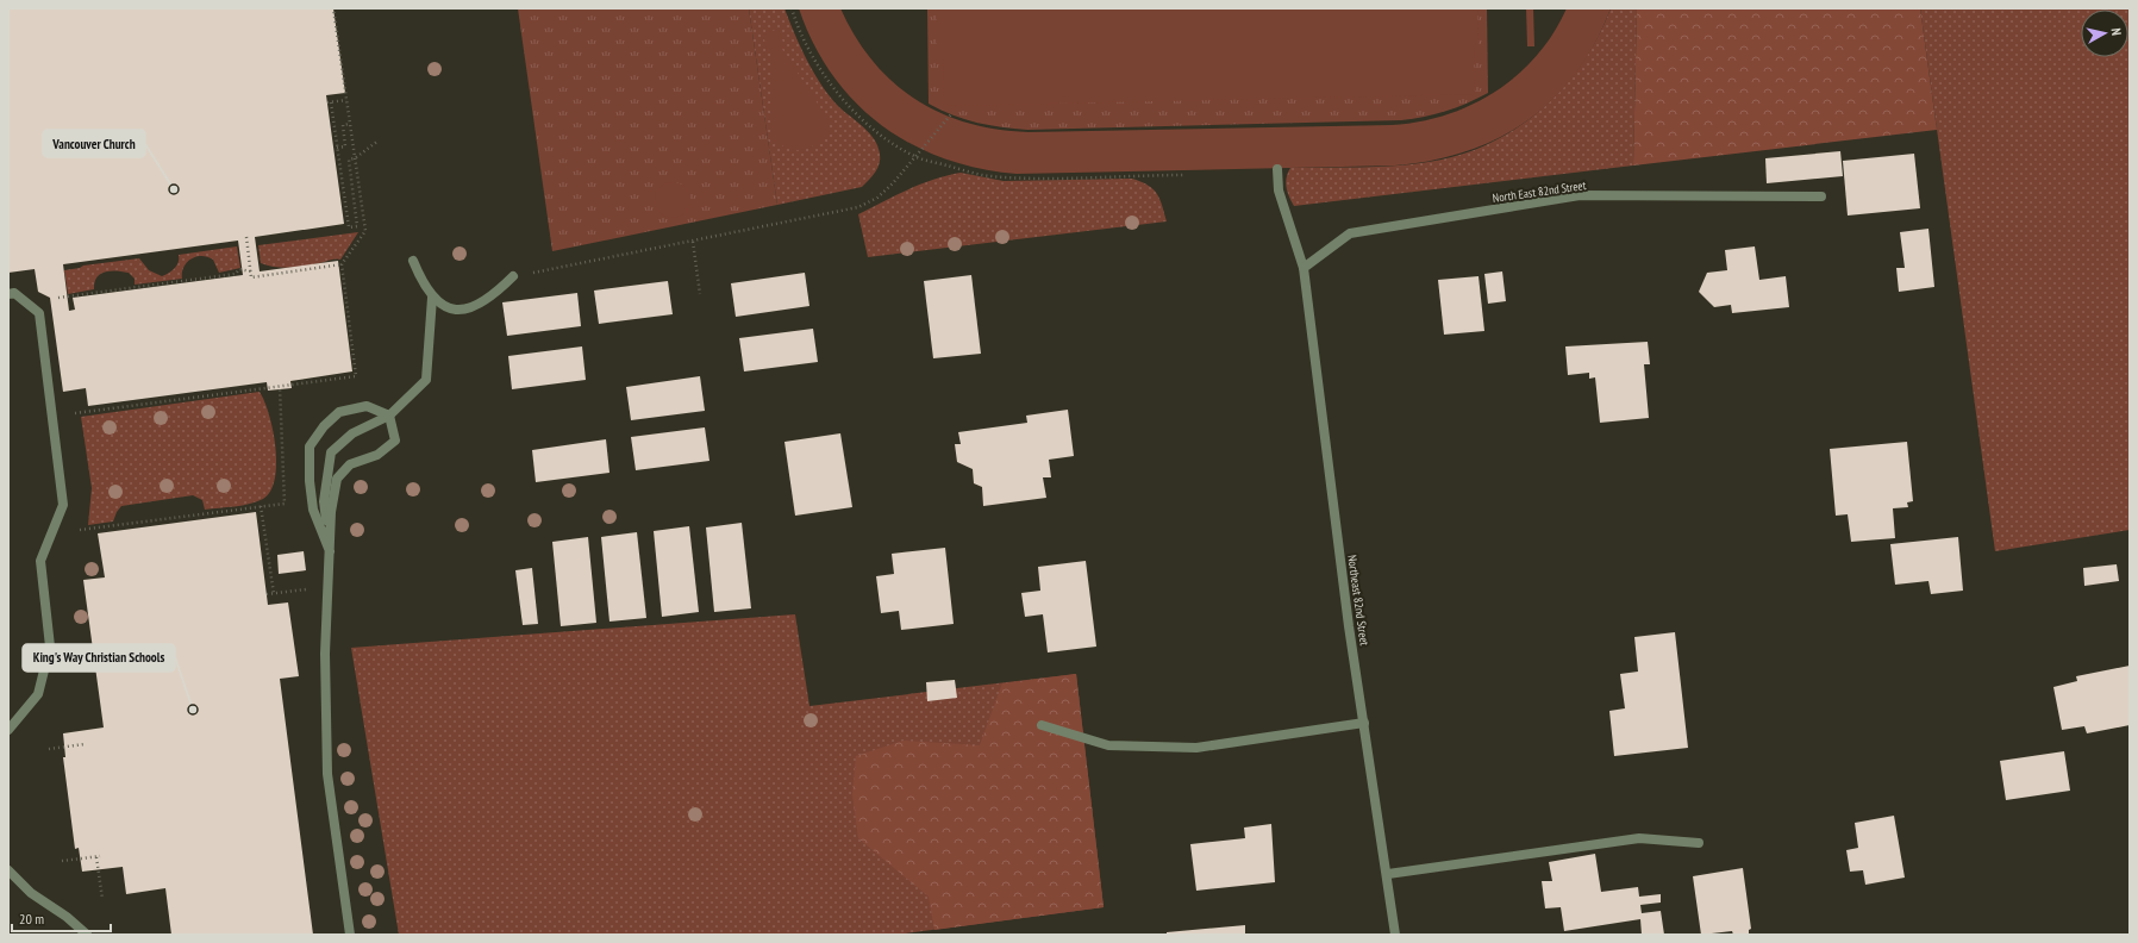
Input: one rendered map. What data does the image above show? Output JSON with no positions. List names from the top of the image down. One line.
{"streets":{"street":["North East 82nd Street","Northeast 82nd Street"]},"crossings":[["North East 82nd Street","Northeast 82nd Street"]],"places":["Vancouver Church","King's Way Christian Schools"],"scale_bar":"20 m","north":"right"}
